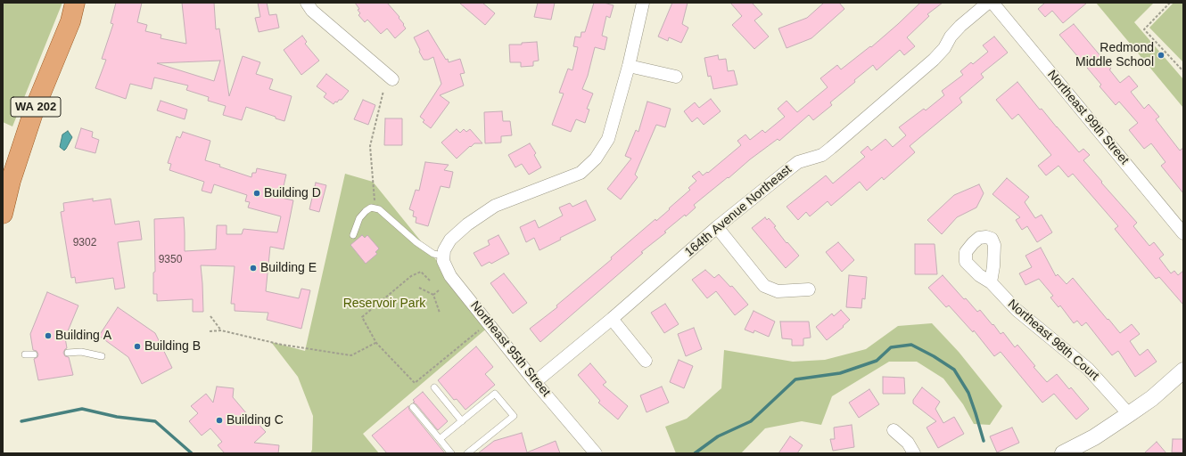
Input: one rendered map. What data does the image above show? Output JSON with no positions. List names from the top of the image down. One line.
{"streets":{"main road":["WA 202"],"street":["Northeast 99th Street","164th Avenue Northeast","Northeast 98th Court","Northeast 95th Street"]},"crossings":[["164th Avenue Northeast","Northeast 95th Street"]],"parks":["Reservoir Park"],"places":["Redmond Middle School","Building D","Building E","Building A","Building B","Building C"],"house_numbers":["9302","9350"]}
